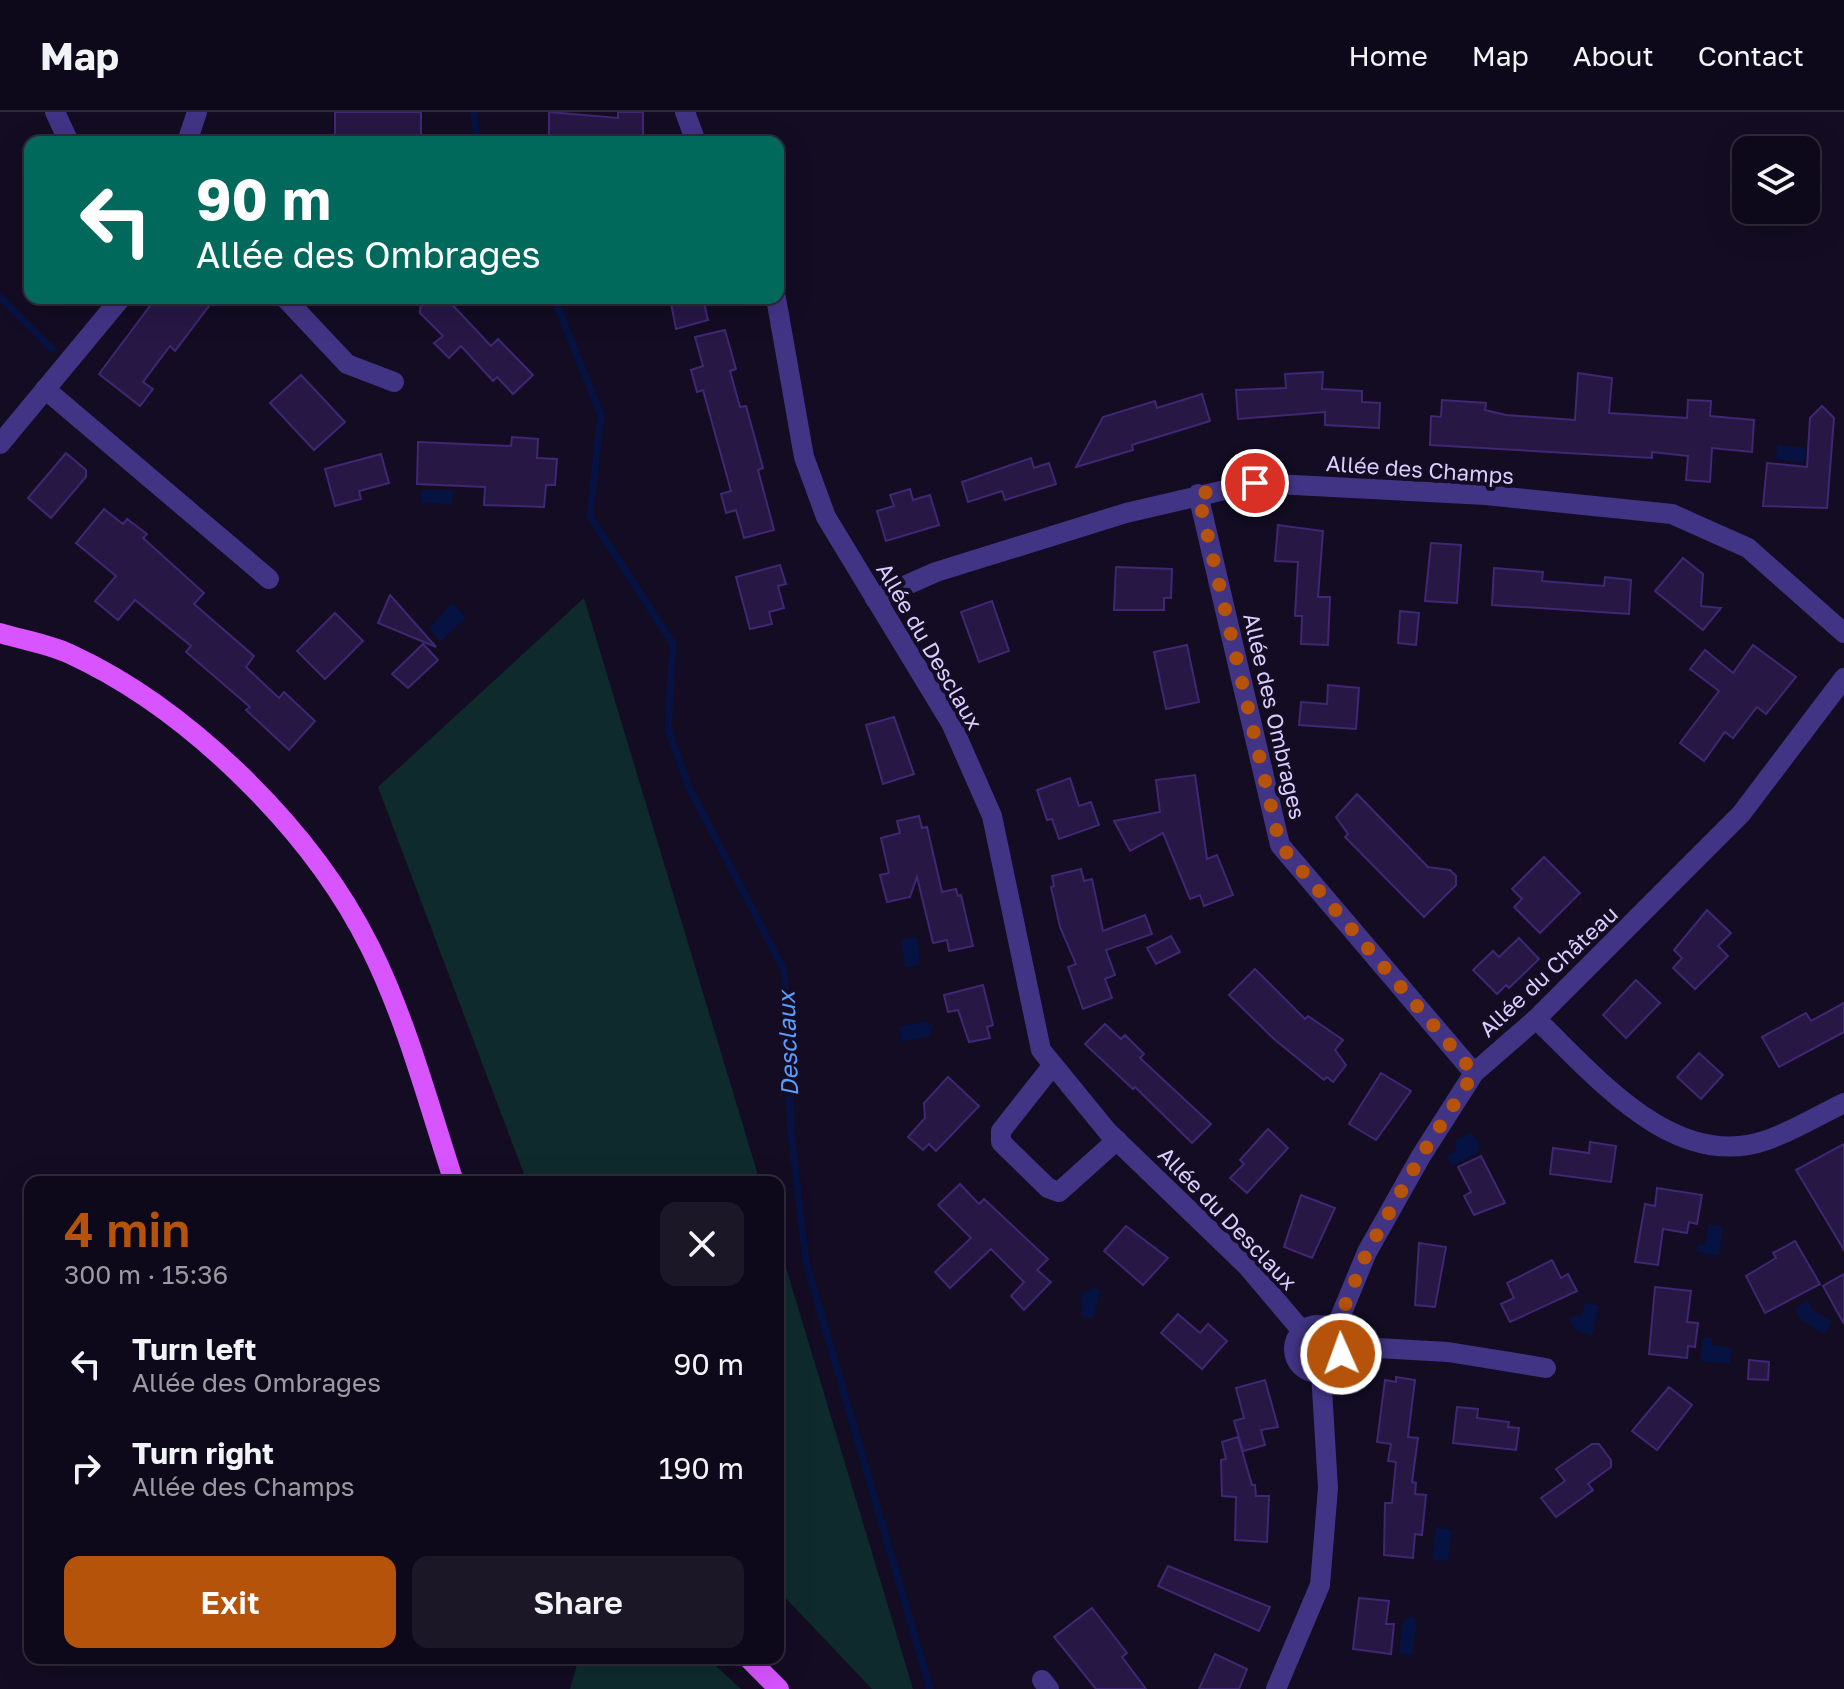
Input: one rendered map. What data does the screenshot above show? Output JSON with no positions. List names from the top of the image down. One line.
{"streets":{"street":["Allée des Champs","Allée du Desclaux","Allée des Ombrages","Allée du Château"]},"crossings":[["Allée des Champs","Allée du Desclaux"],["Allée des Champs","Allée des Ombrages"],["Allée du Desclaux","Allée du Château"],["Allée des Ombrages","Allée du Château"]],"water":["Desclaux"],"page":{"header":"Map","nav":["Home","Map","About","Contact"],"turn":["90 m","Allée des Ombrages"],"heading":["4 min","300 m · 15:36"],"list":[{"name":"Turn left","note":"Allée des Ombrages","value":"90 m"},{"name":"Turn right","note":"Allée des Champs","value":"190 m"}],"buttons":["Exit","Share"]}}
